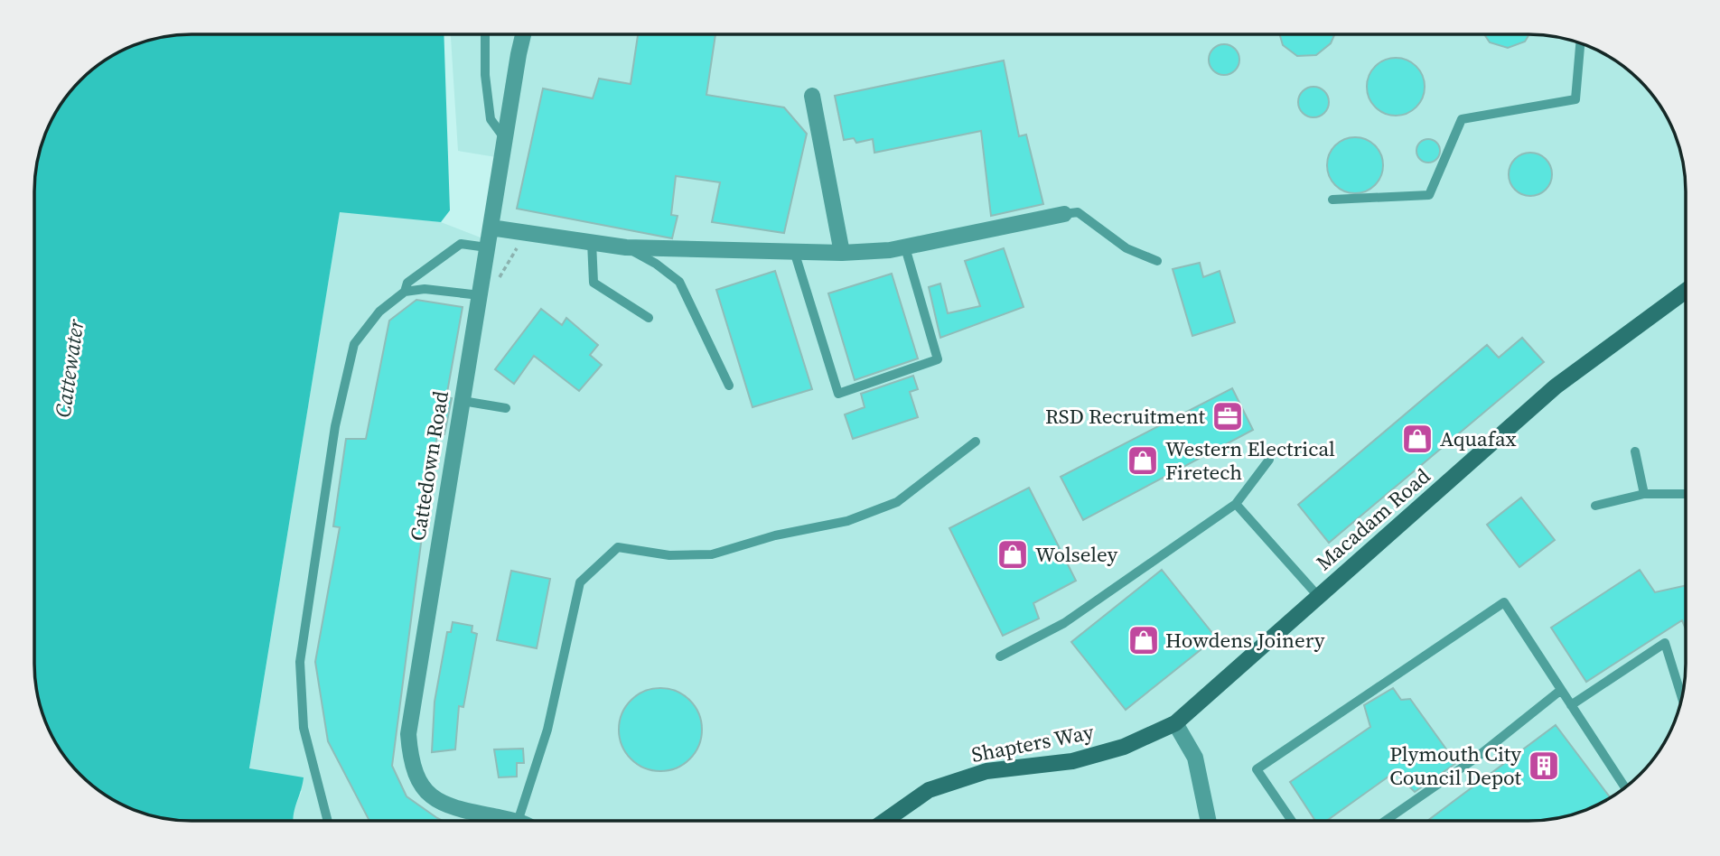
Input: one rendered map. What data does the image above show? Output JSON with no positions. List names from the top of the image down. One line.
{"streets":{"street":["Cattedown Road","Macadam Road","Shapters Way"]},"crossings":[["Macadam Road","Shapters Way"]],"water":["Cattewater"],"places":{"office":["RSD Recruitment"],"shop":["Aquafax","Western Electrical Firetech","Wolseley","Howdens Joinery"],"building":["Plymouth City Council Depot"]}}
